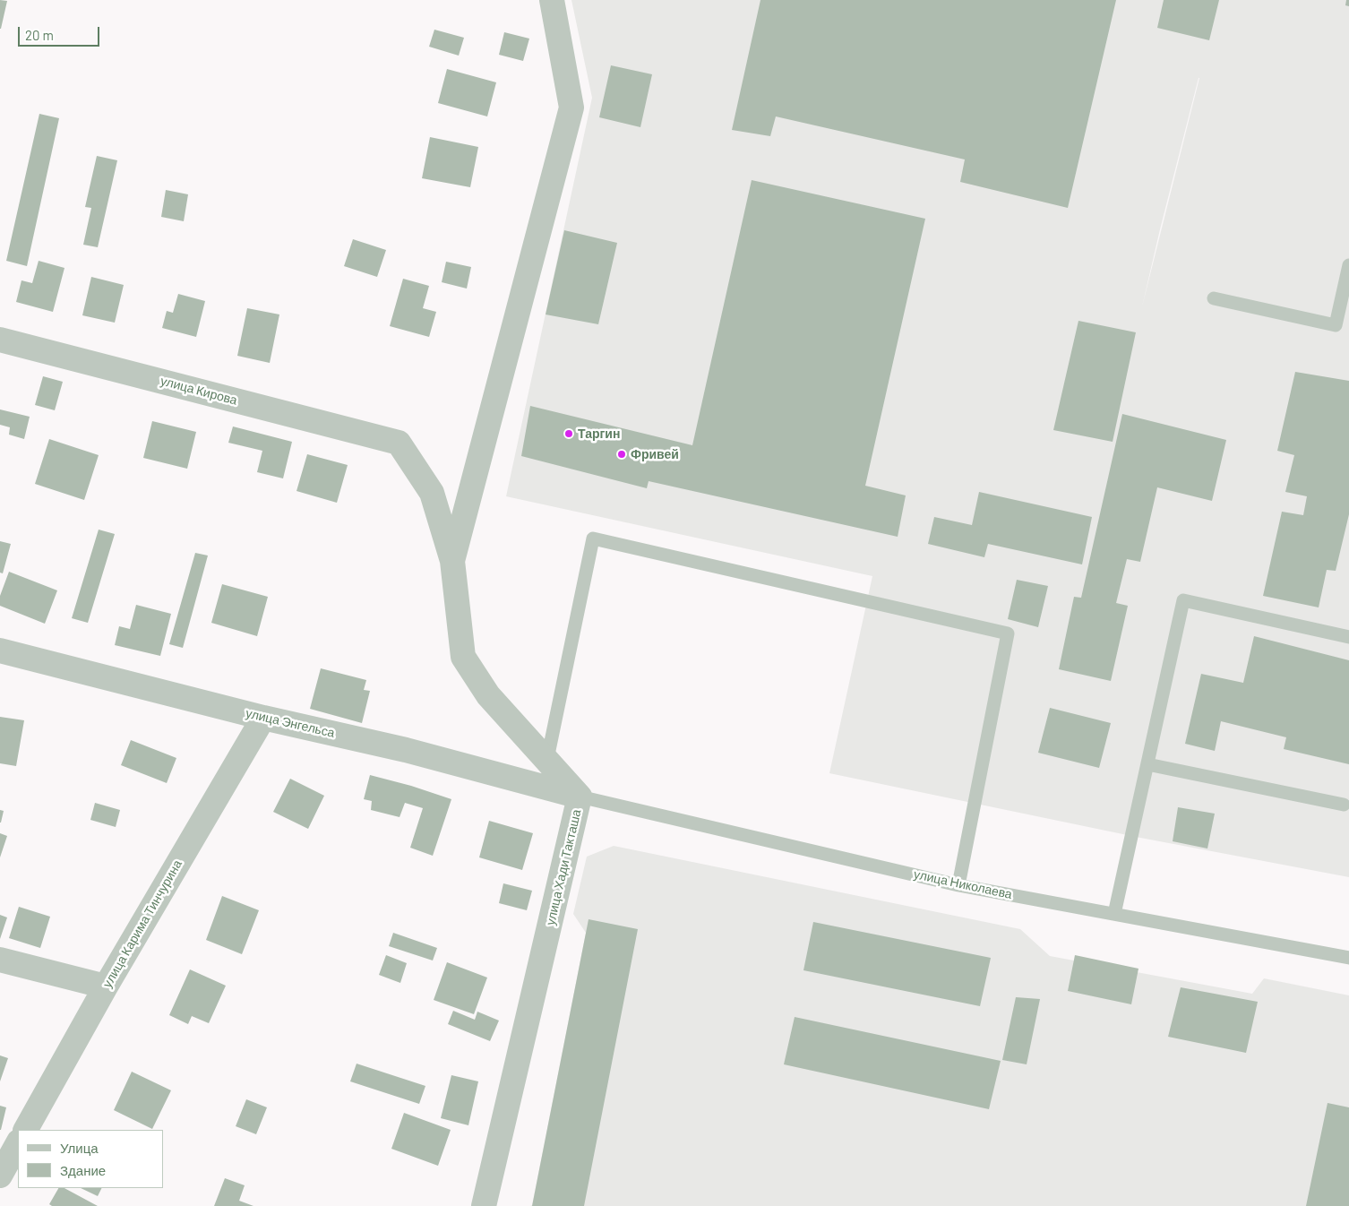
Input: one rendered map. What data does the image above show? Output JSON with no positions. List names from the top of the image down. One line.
{"streets":{"street":["улица Кирова","улица Энгельса","улица Хади Такташа","улица Карима Тинчурина"],"lane":["улица Николаева"]},"crossings":[["улица Кирова","улица Хади Такташа"],["улица Энгельса","улица Хади Такташа"],["улица Энгельса","улица Николаева"],["улица Энгельса","улица Карима Тинчурина"],["улица Хади Такташа","улица Николаева"]],"places":["Таргин","Фривей"],"legend":["Улица","Здание"],"scale_bar":"20 m"}
